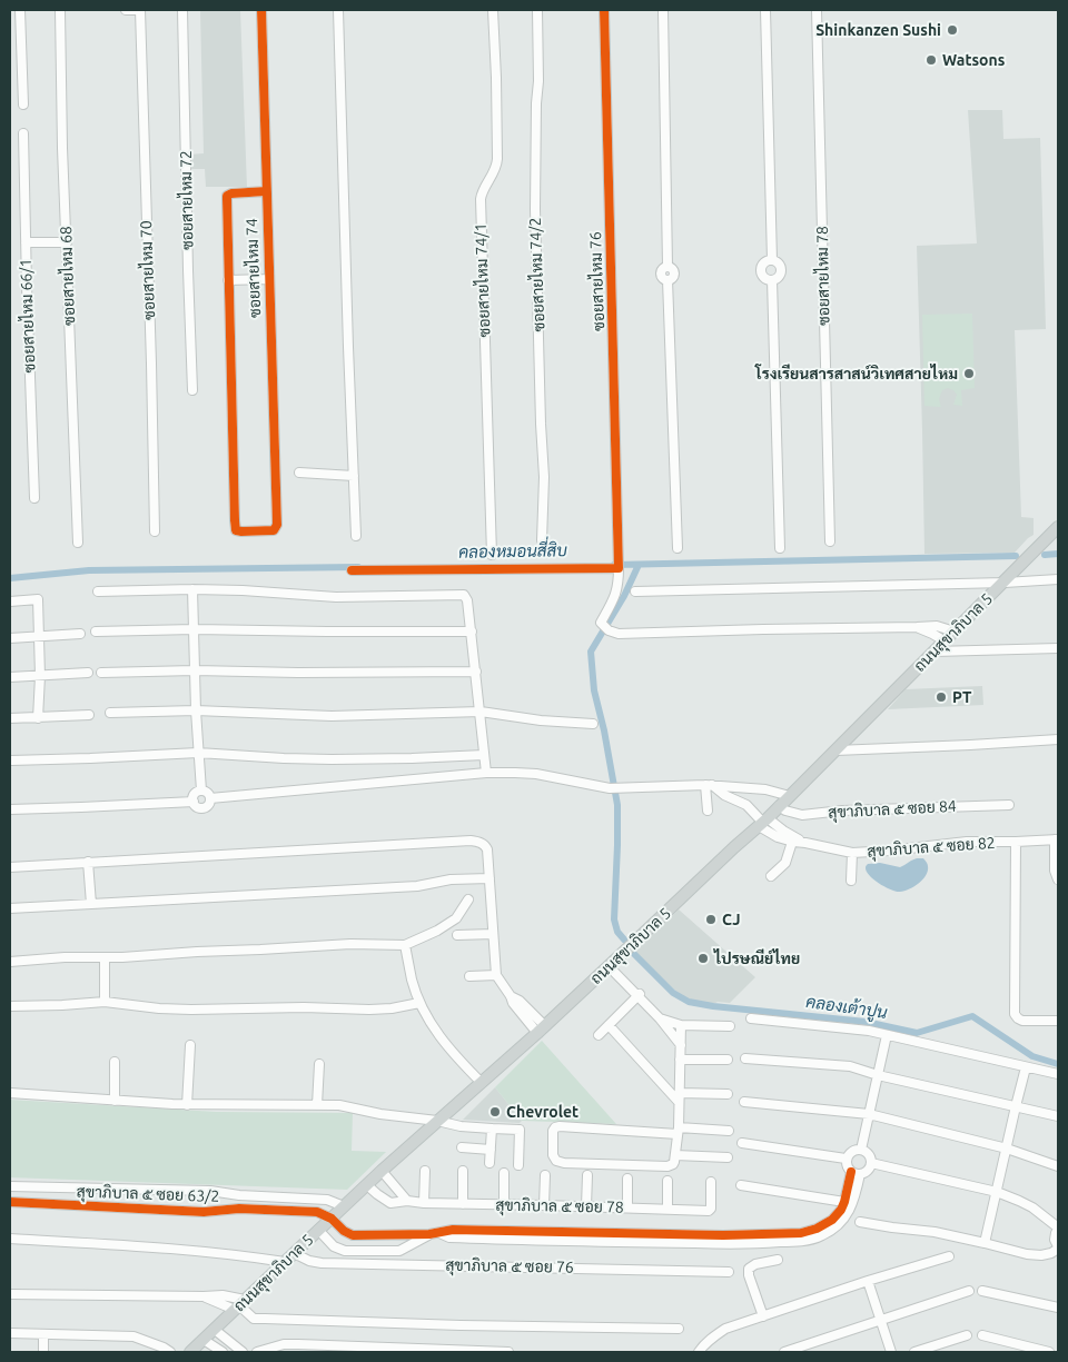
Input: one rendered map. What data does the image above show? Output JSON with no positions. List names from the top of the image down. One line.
{"streets":{"main road":["ถนนสุขาภิบาล 5"],"street":["ซอยสายไหม 72","ซอยสายไหม 74","ซอยสายไหม 70","ซอยสายไหม 74/2","ซอยสายไหม 68","ซอยสายไหม 78","ซอยสายไหม 74/1","ซอยสายไหม 76","ซอยสายไหม 66/1","สุขาภิบาล ๕ ซอย 84","สุขาภิบาล ๕ ซอย 82","สุขาภิบาล ๕ ซอย 63/2","สุขาภิบาล ๕ ซอย 78","สุขาภิบาล ๕ ซอย 76"]},"crossings":[["ถนนสุขาภิบาล 5","สุขาภิบาล ๕ ซอย 84"],["ถนนสุขาภิบาล 5","สุขาภิบาล ๕ ซอย 82"],["ถนนสุขาภิบาล 5","สุขาภิบาล ๕ ซอย 78"],["ถนนสุขาภิบาล 5","สุขาภิบาล ๕ ซอย 76"]],"water":["คลองหมอนสี่สิบ","คลองเต้าปูน"],"places":["Shinkanzen Sushi","Watsons","โรงเรียนสารสาสน์วิเทศสายไหม","PT","CJ","ไปรษณีย์ไทย","Chevrolet"]}
